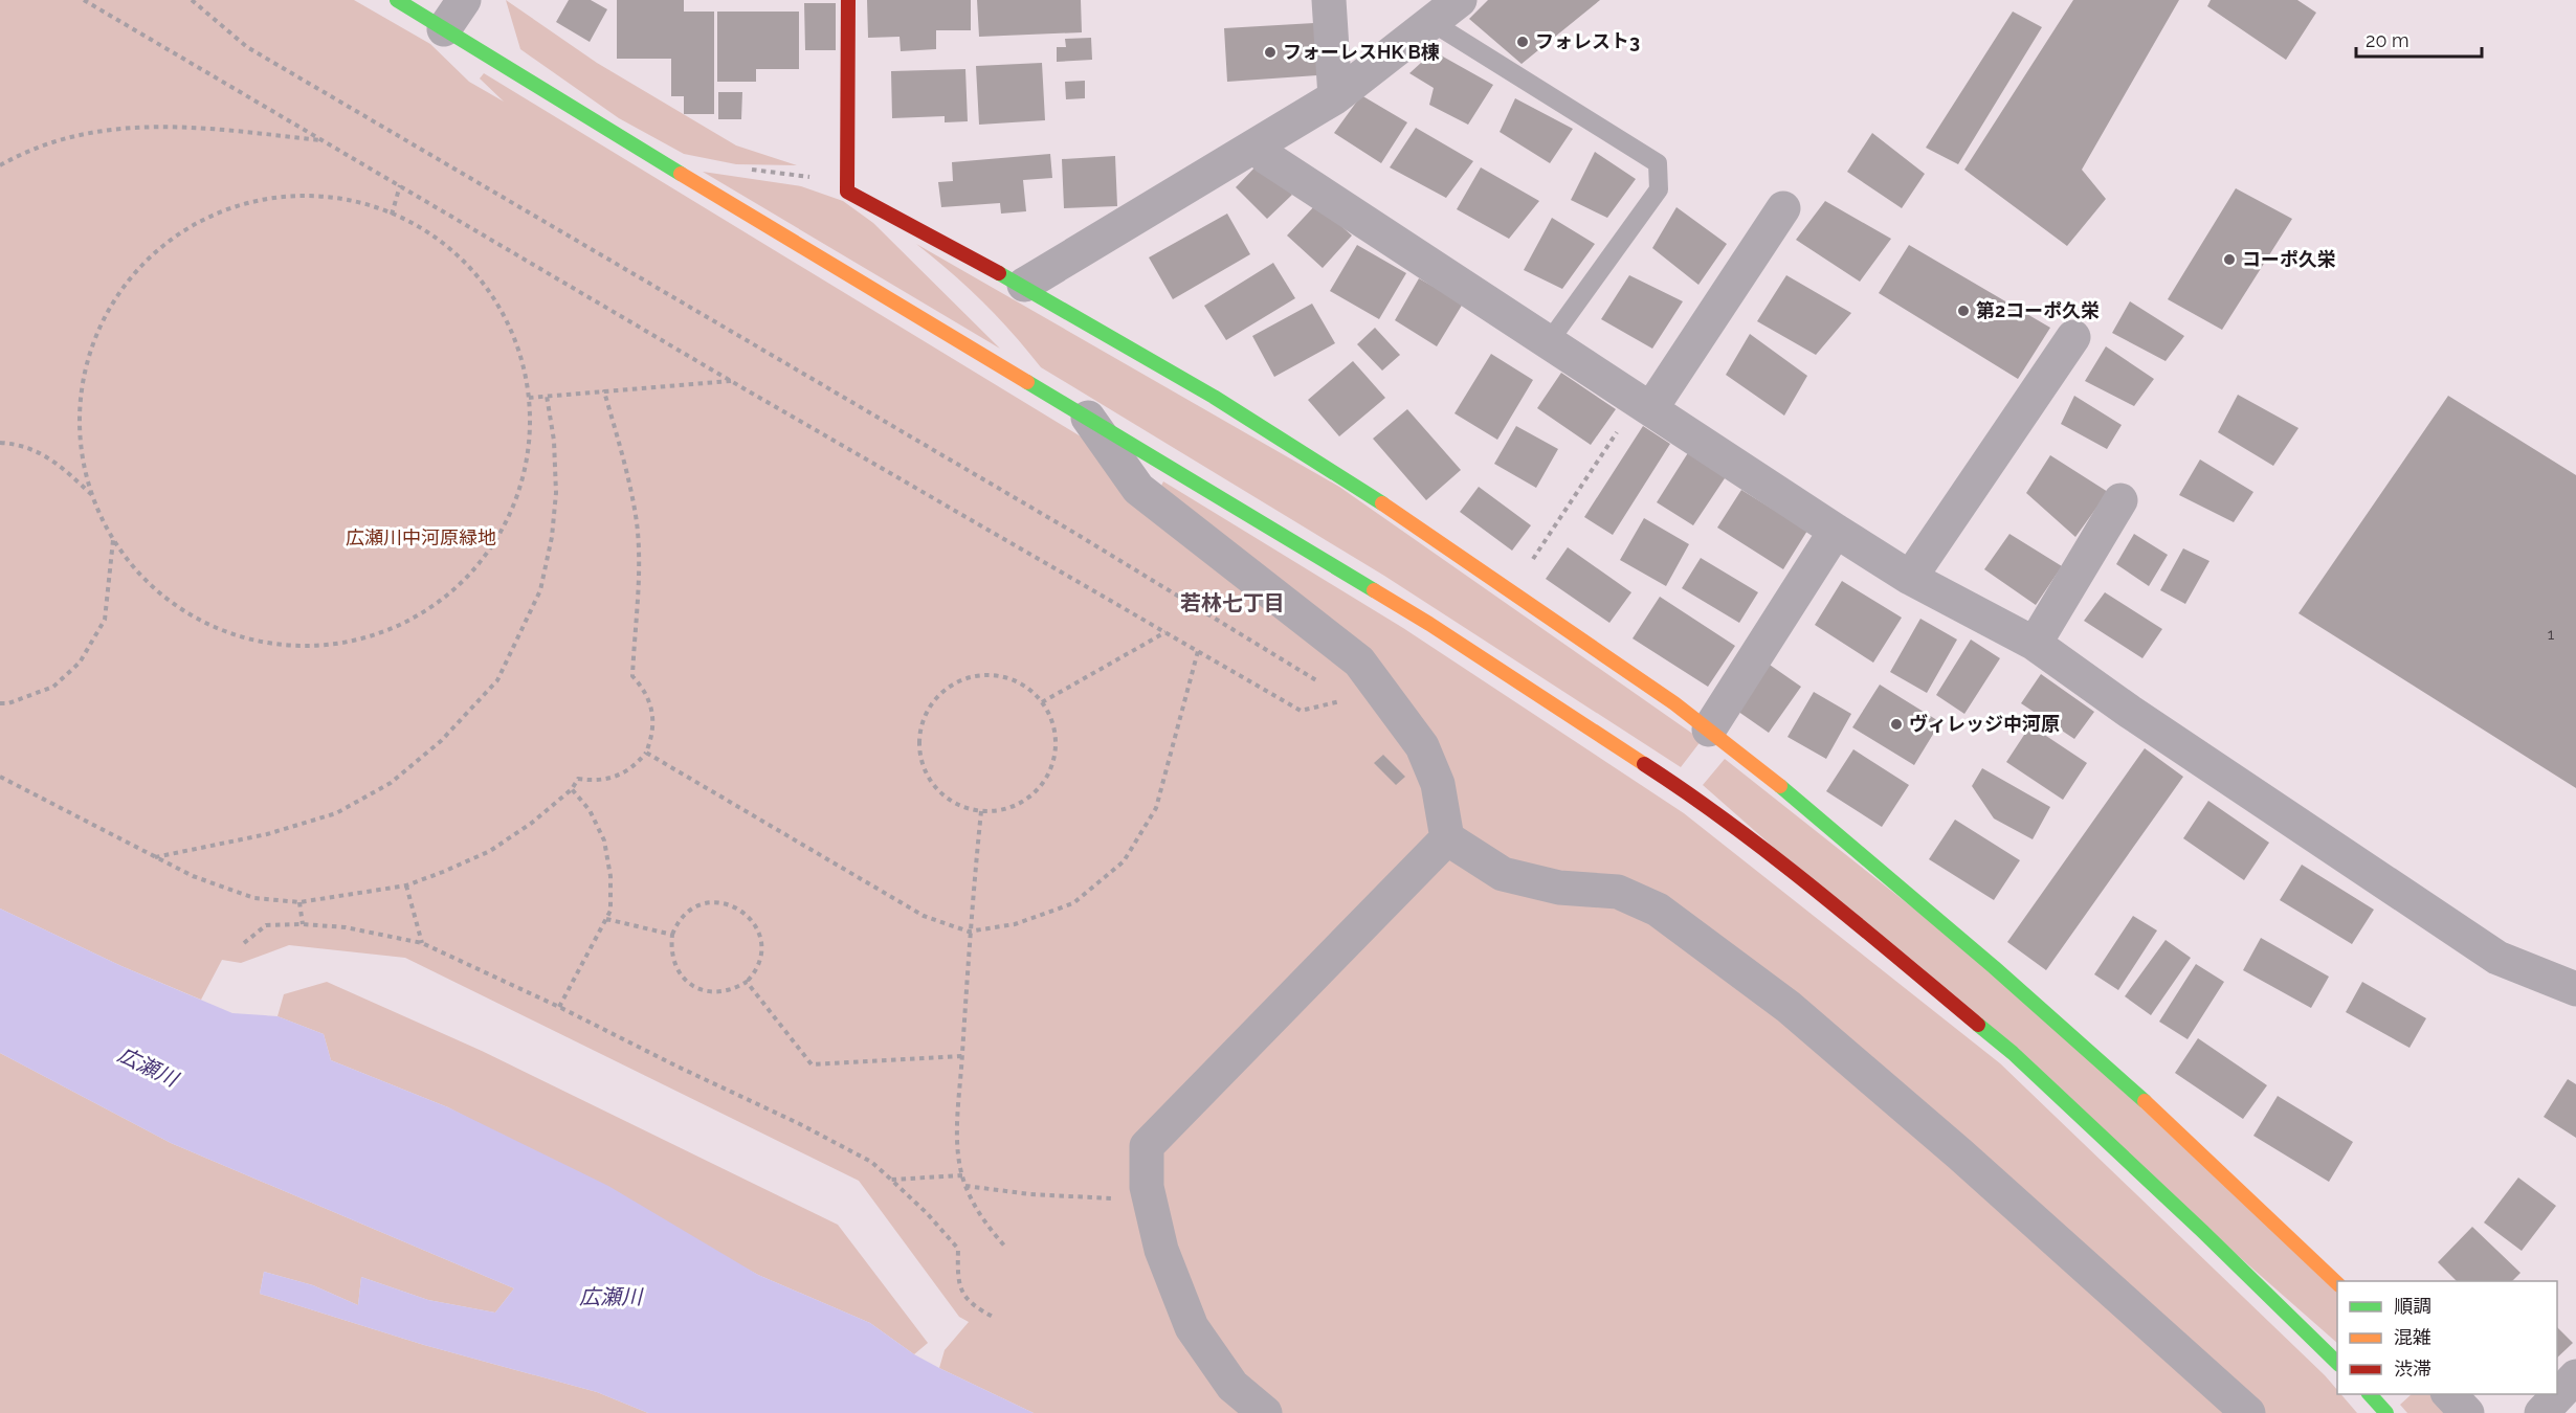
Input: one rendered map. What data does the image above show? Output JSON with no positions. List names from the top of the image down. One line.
{"districts":["若林七丁目"],"water":["広瀬川"],"parks":["広瀬川中河原緑地"],"places":["フォレスト3","フォーレスHK B棟","コーポ久栄","第2コーポ久栄","ヴィレッジ中河原"],"house_numbers":["1"],"legend":["順調","混雑","渋滞"],"scale_bar":"20 m"}
